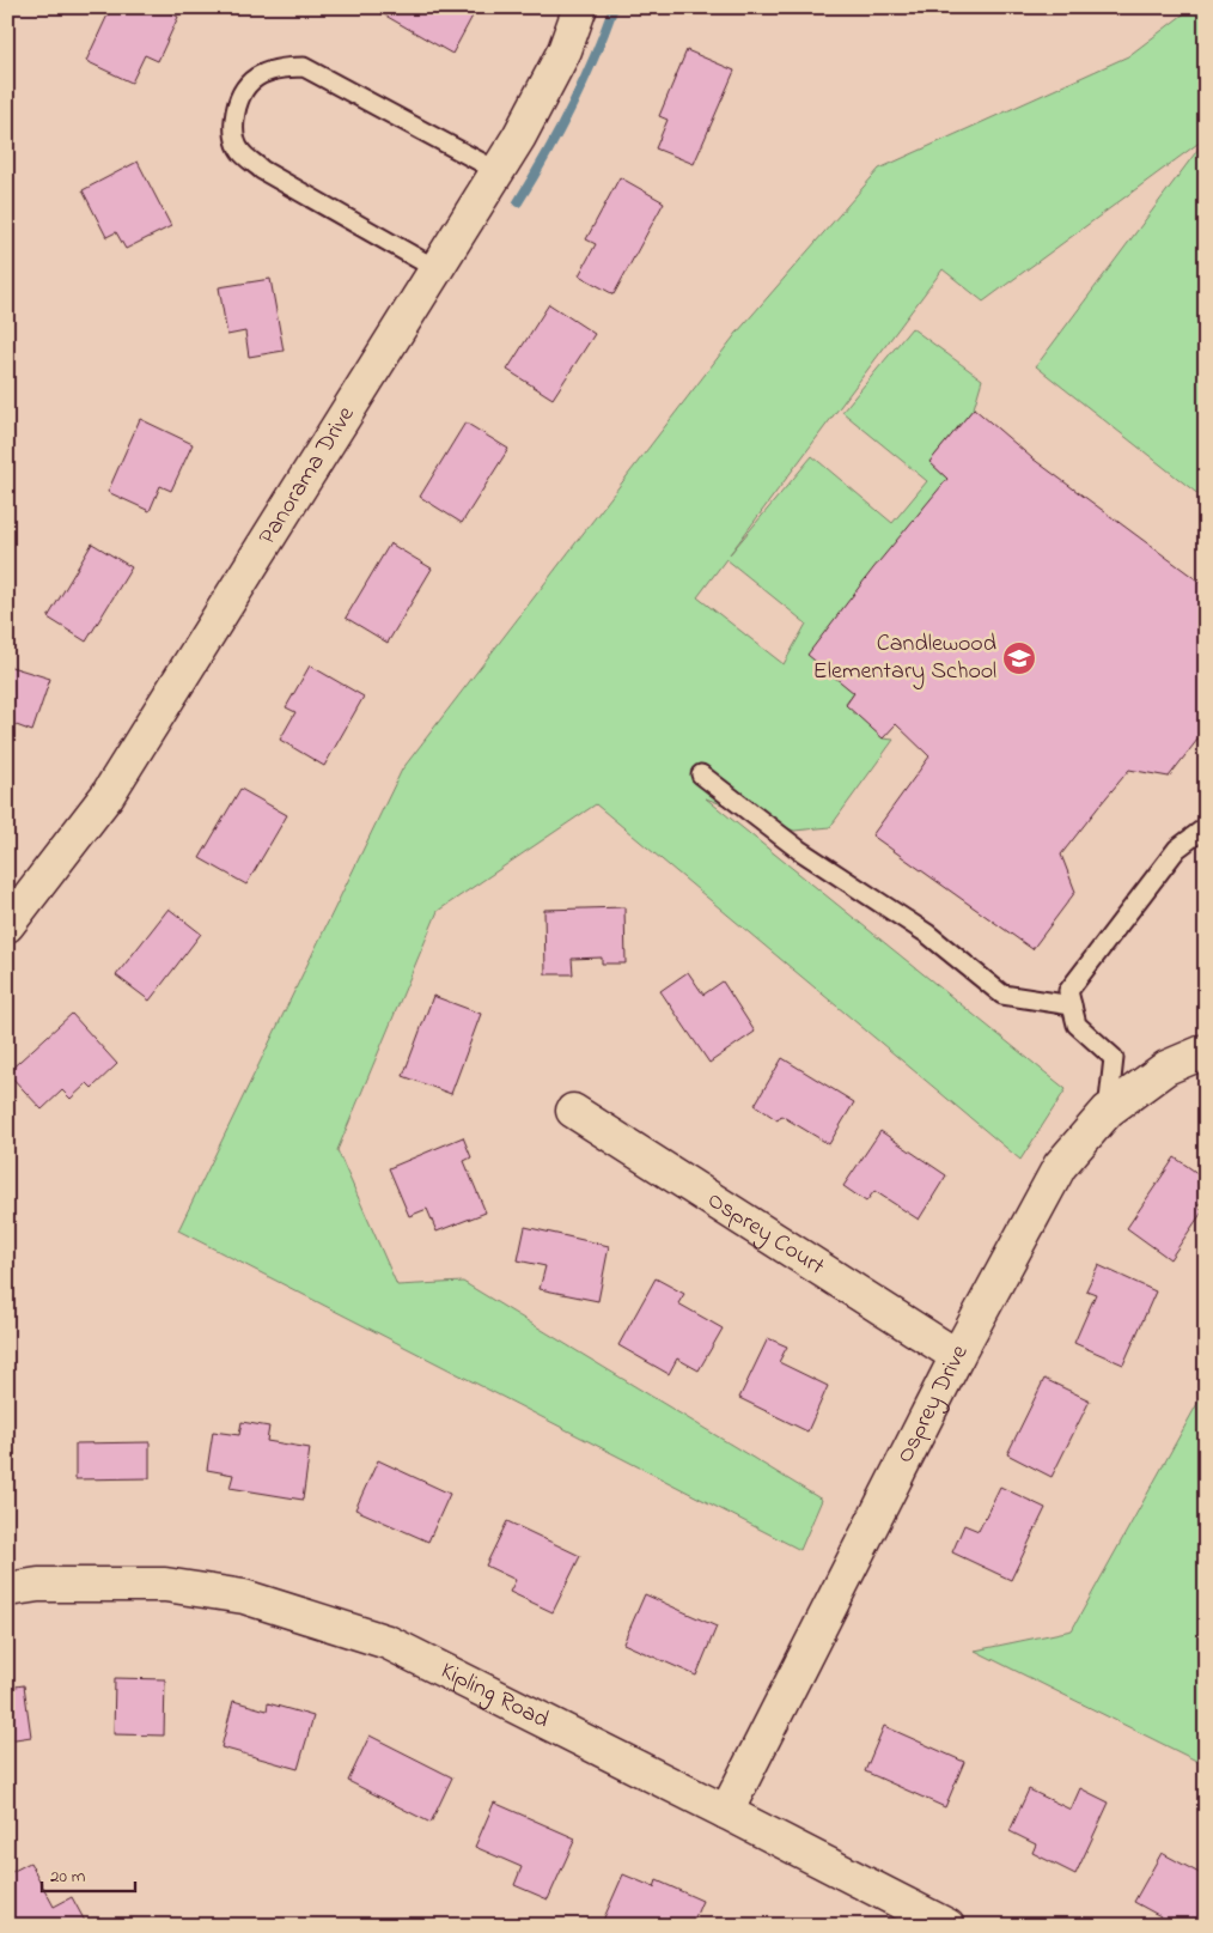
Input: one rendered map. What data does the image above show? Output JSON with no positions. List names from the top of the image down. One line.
{"streets":{"street":["Panorama Drive","Osprey Court","Osprey Drive","Kipling Road"]},"crossings":[["Osprey Court","Osprey Drive"],["Osprey Drive","Kipling Road"]],"places":{"school or university":["Candlewood Elementary School"]},"scale_bar":"20 m"}
